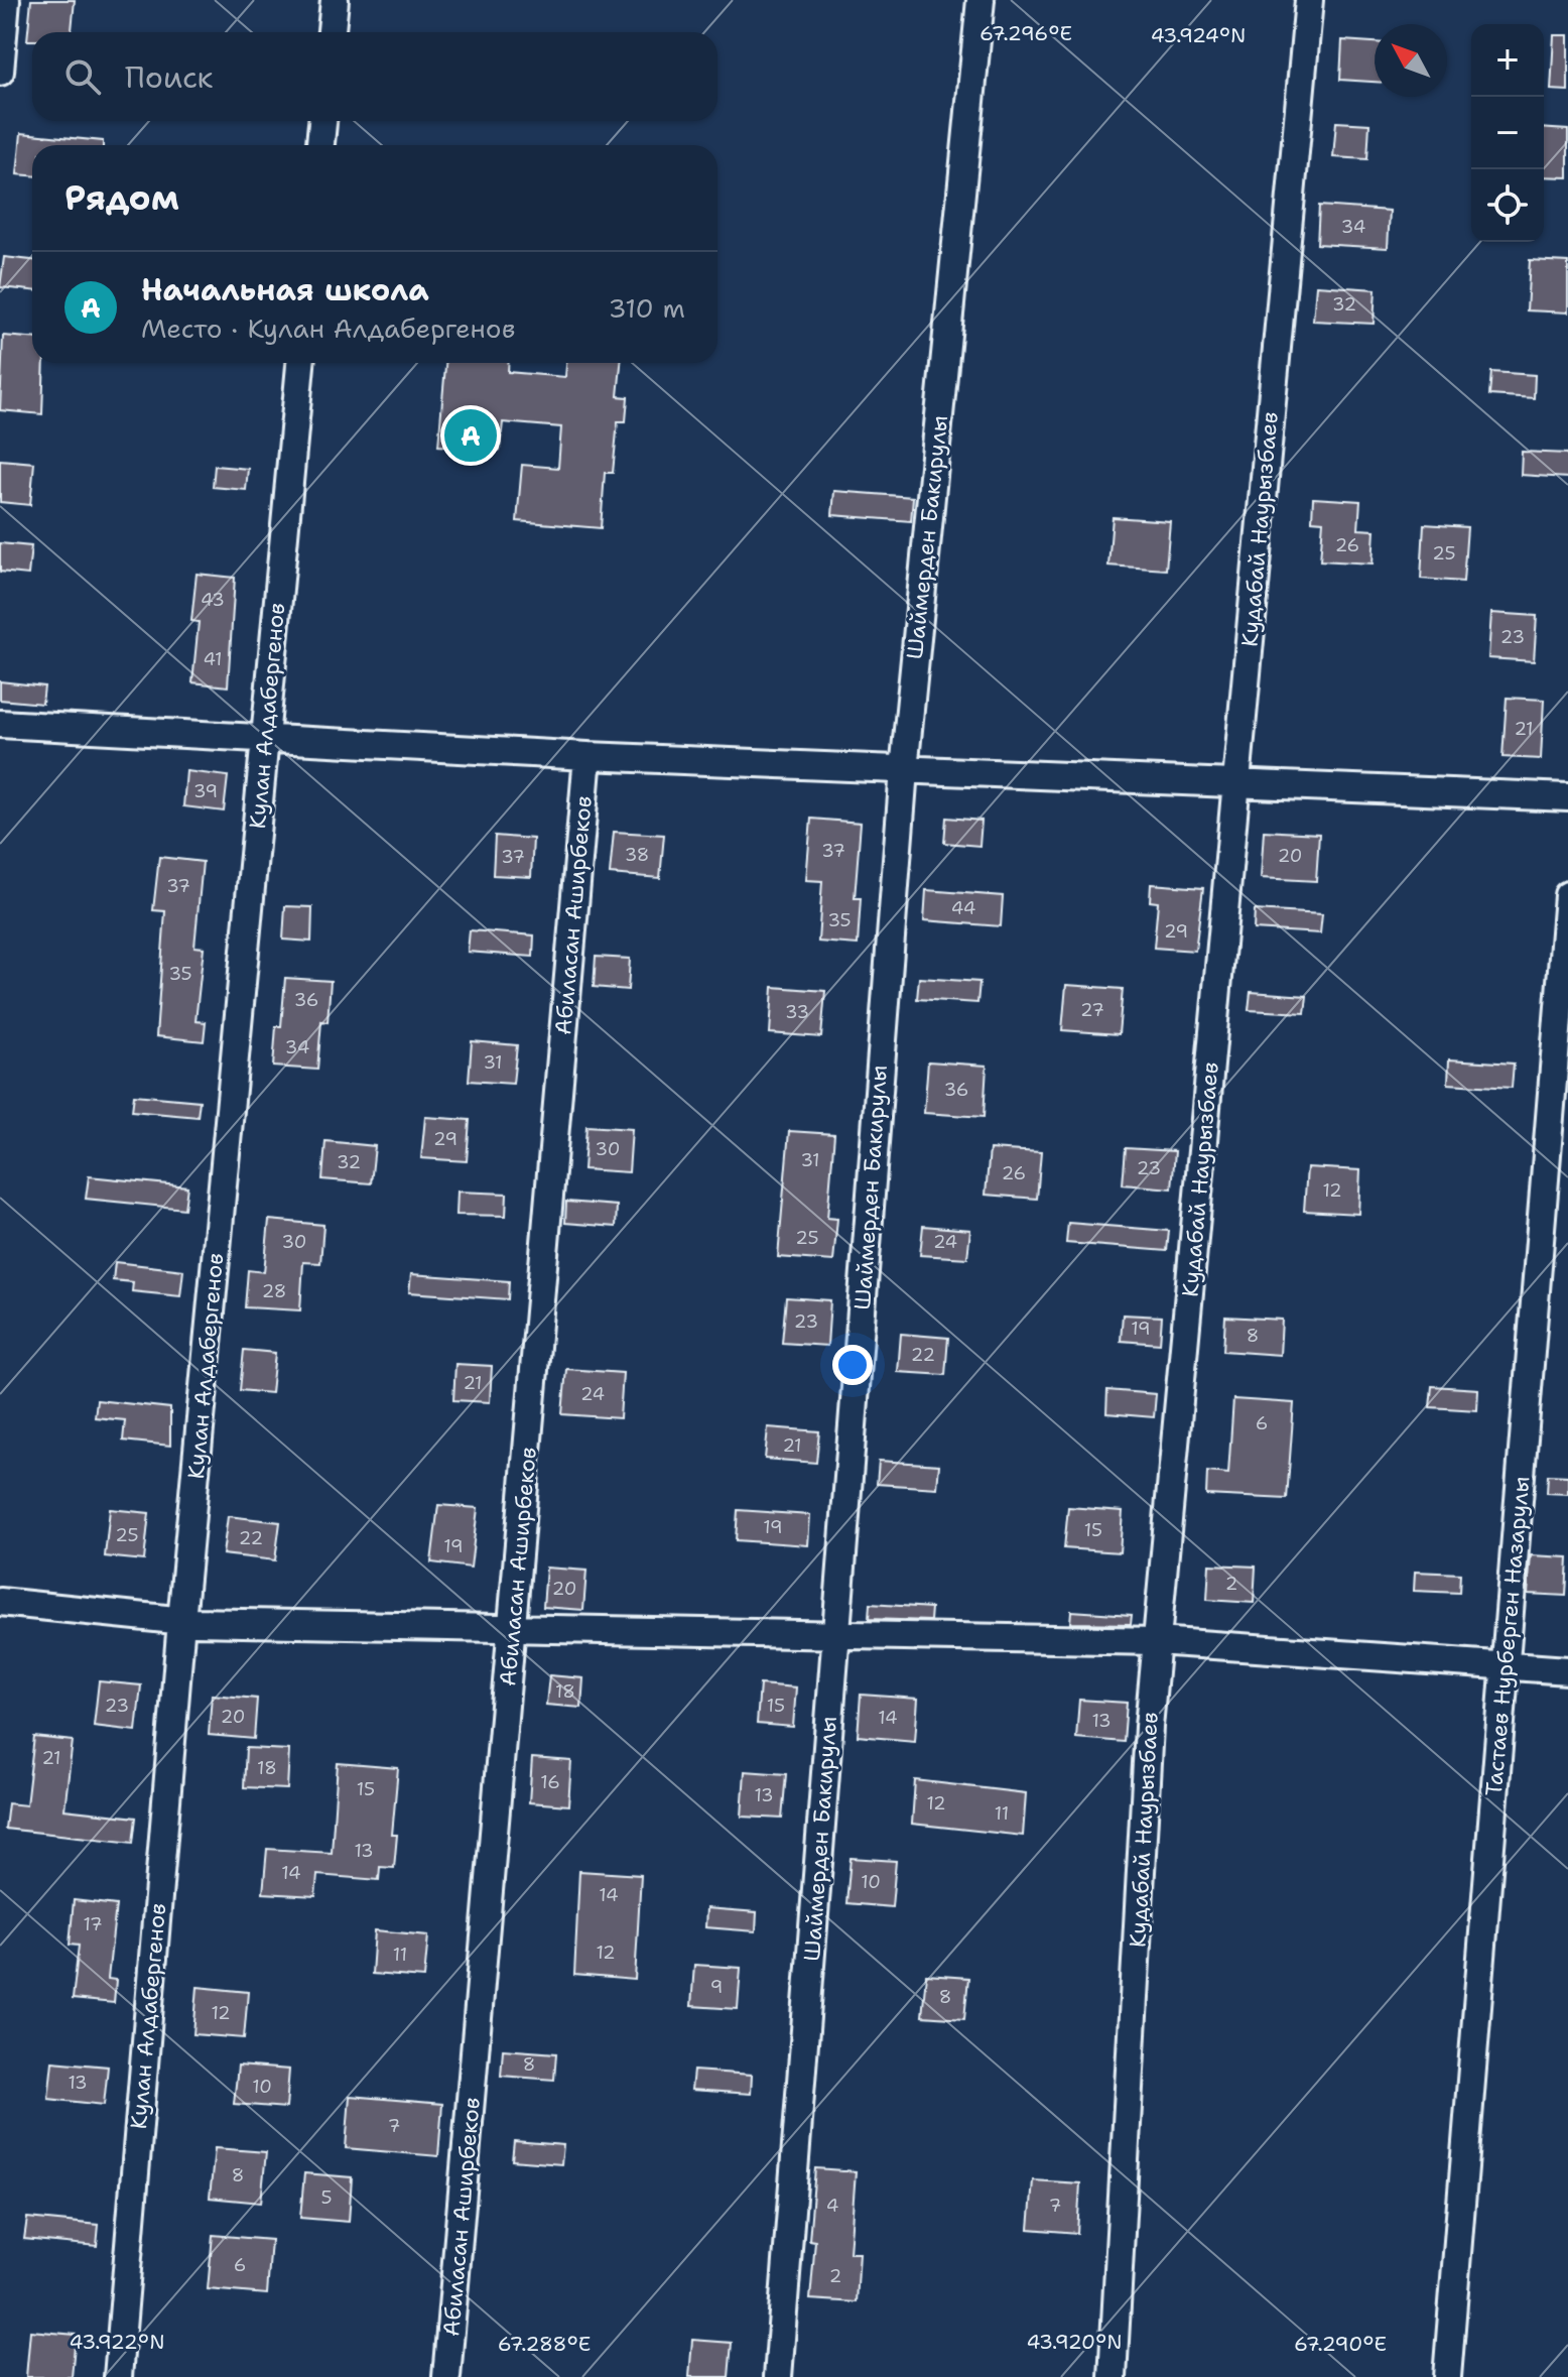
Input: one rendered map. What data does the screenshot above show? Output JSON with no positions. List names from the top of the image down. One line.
{"streets":{"street":["Кудабай Наурызбаев","Шаймерден Бакирулы","Кулан Алдабергенов","Абиласан Аширбеков","Тастаев Нурберген Назарулы"]},"house_numbers":["34","32","26","25","43","23","41","21","39","37","38","20","37","37","44","35","29","35","36","27","33","34","31","36","29","30","31","32","23","26","12","25","30","24","28","23","19","8","22","21","24","6","21","19","15","25","22","19","2","20","18","23","15","20","14","13","21","18","16","15","13","12","11","13","14","10","14","17","12","11","9","8","12","8","13","10","7","8","5","4","7","6","2"],"north":"top left","page":{"map_buttons":["+","−"],"search":"Поиск","heading":"Рядом","list":[{"mark":"A","name":"Начальная школа","note":"Место · Кулан Алдабергенов","value":"310 m"}],"pins":"A"},"coordinates":["67.296°E","43.924°N","43.922°N","43.920°N","67.288°E","67.290°E"]}
